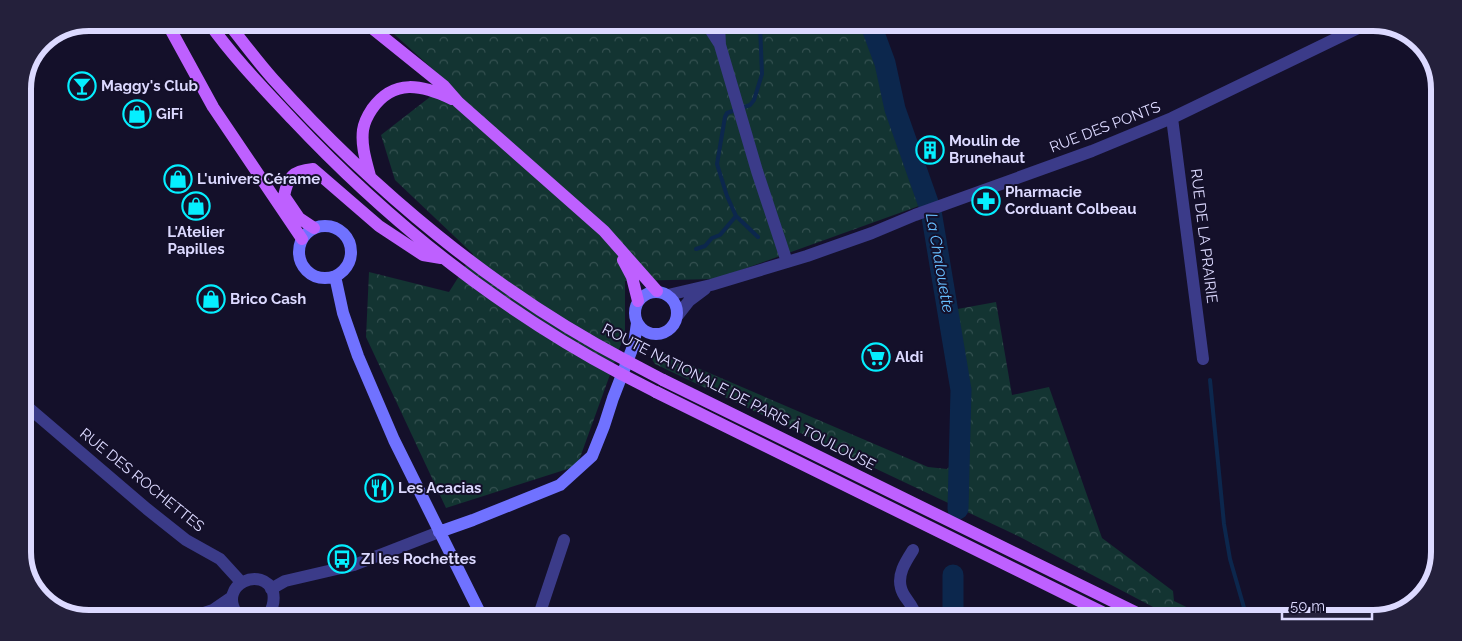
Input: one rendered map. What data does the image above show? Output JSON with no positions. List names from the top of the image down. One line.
{"streets":{"main road":["ROUTE NATIONALE DE PARIS À TOULOUSE"],"street":["RUE DES PONTS","RUE DE LA PRAIRIE","RUE DES ROCHETTES"]},"crossings":[["RUE DES PONTS","RUE DE LA PRAIRIE"]],"water":["La Chalouette"],"places":{"bar":["Maggy's Club"],"shop":["GiFi","L'univers Cérame","L'Atelier Papilles","Brico Cash"],"building":["Moulin de Brunehaut"],"pharmacy":["Pharmacie Corduant Colbeau"],"supermarket":["Aldi"],"restaurant":["Les Acacias"],"bus stop":["ZI les Rochettes"]},"scale_bar":"50 m"}
